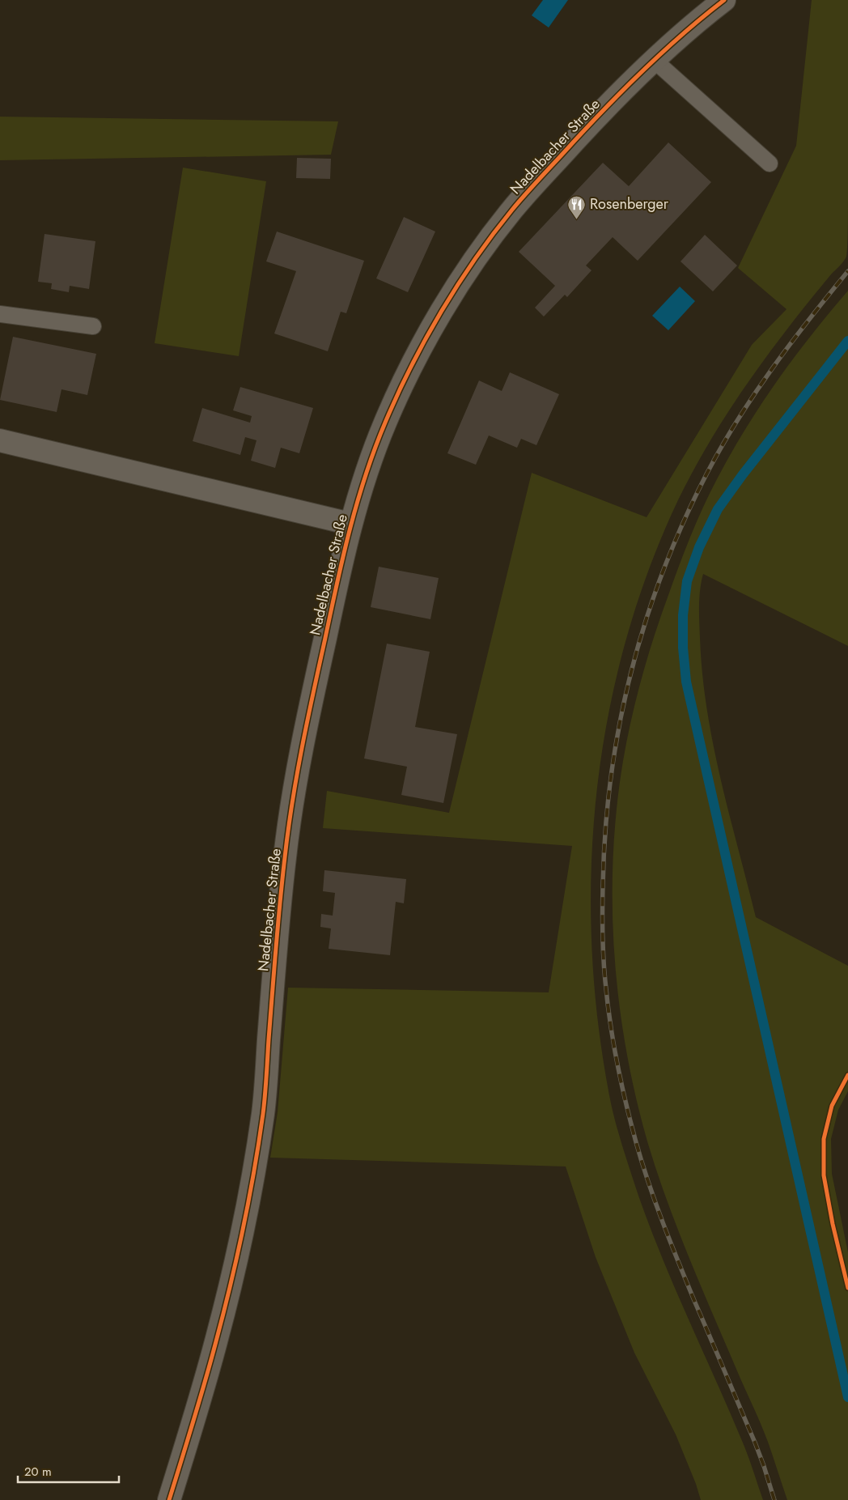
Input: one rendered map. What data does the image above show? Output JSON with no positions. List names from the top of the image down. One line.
{"streets":{"street":["Nadelbacher Straße"]},"places":{"restaurant":["Rosenberger"]},"scale_bar":"20 m"}
